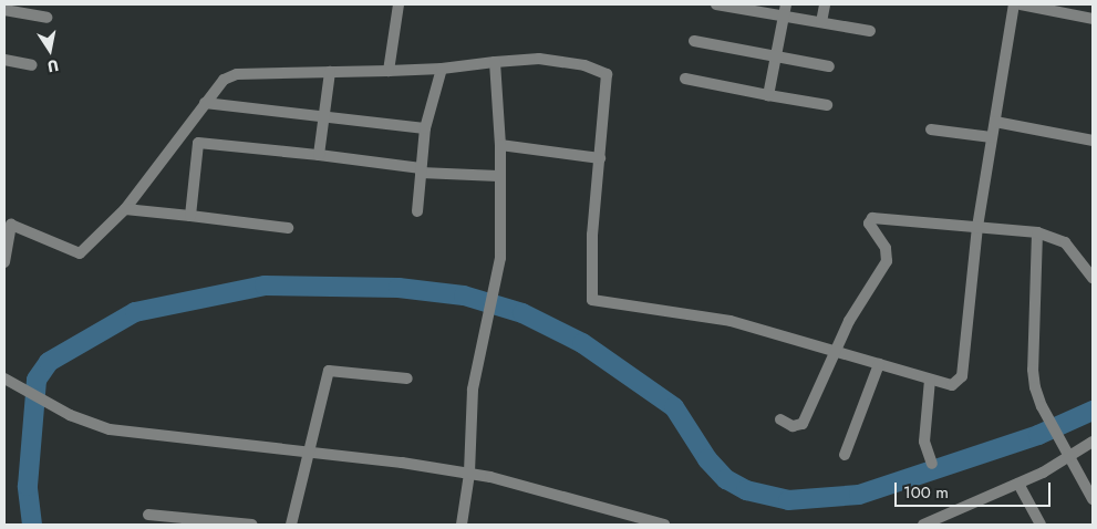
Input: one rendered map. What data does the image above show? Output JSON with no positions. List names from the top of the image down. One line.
{"scale_bar":"100 m","north":"bottom"}
